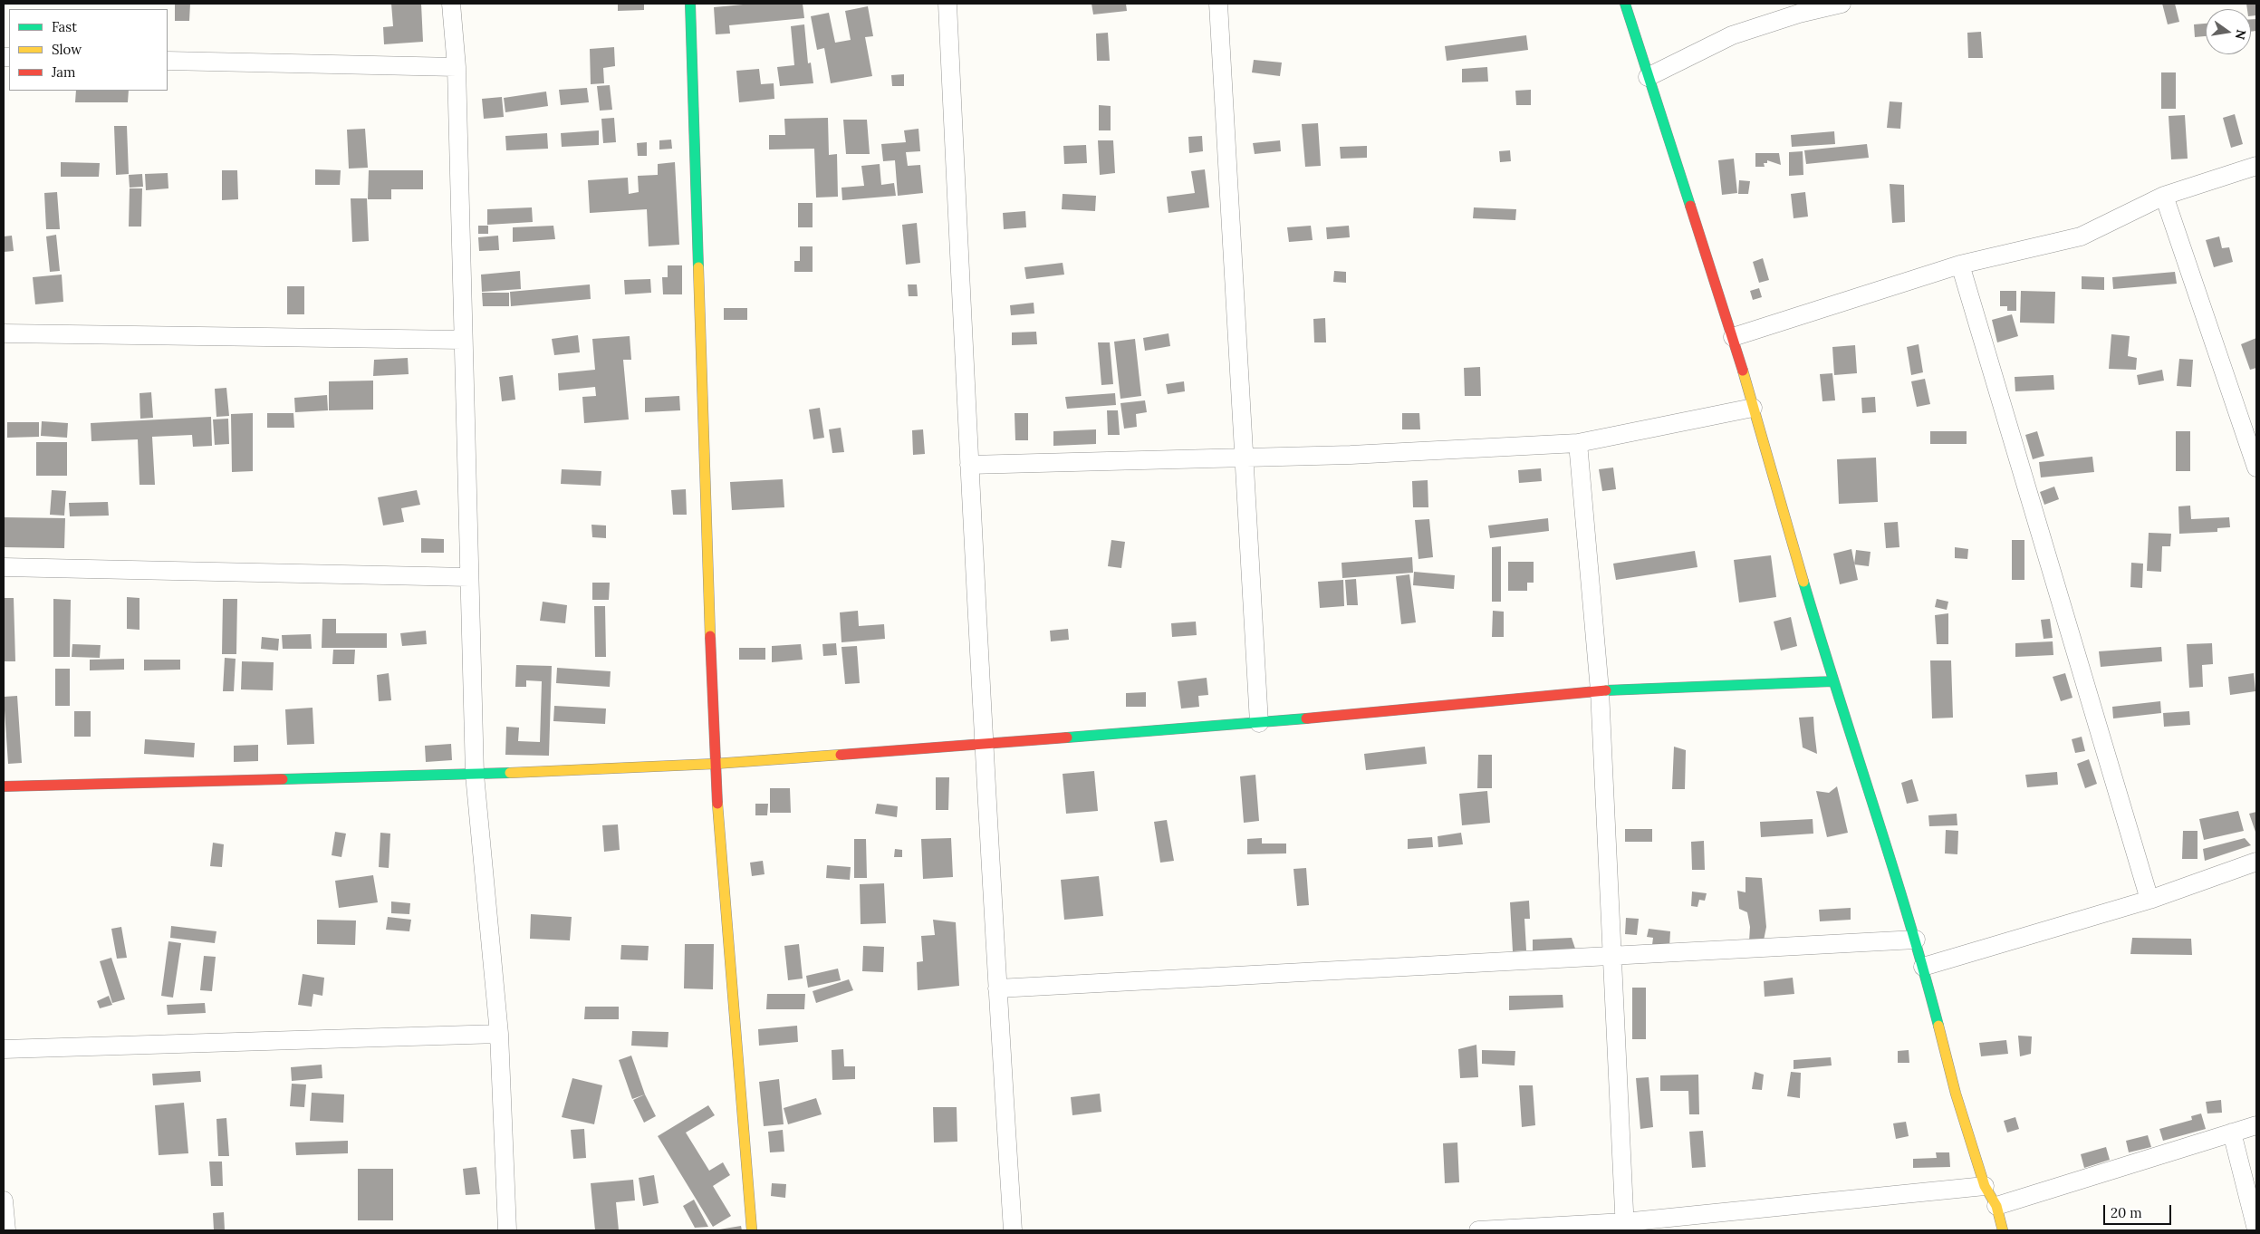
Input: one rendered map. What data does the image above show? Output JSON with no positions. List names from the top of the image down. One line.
{"legend":["Fast","Slow","Jam"],"scale_bar":"20 m","north":"right"}
